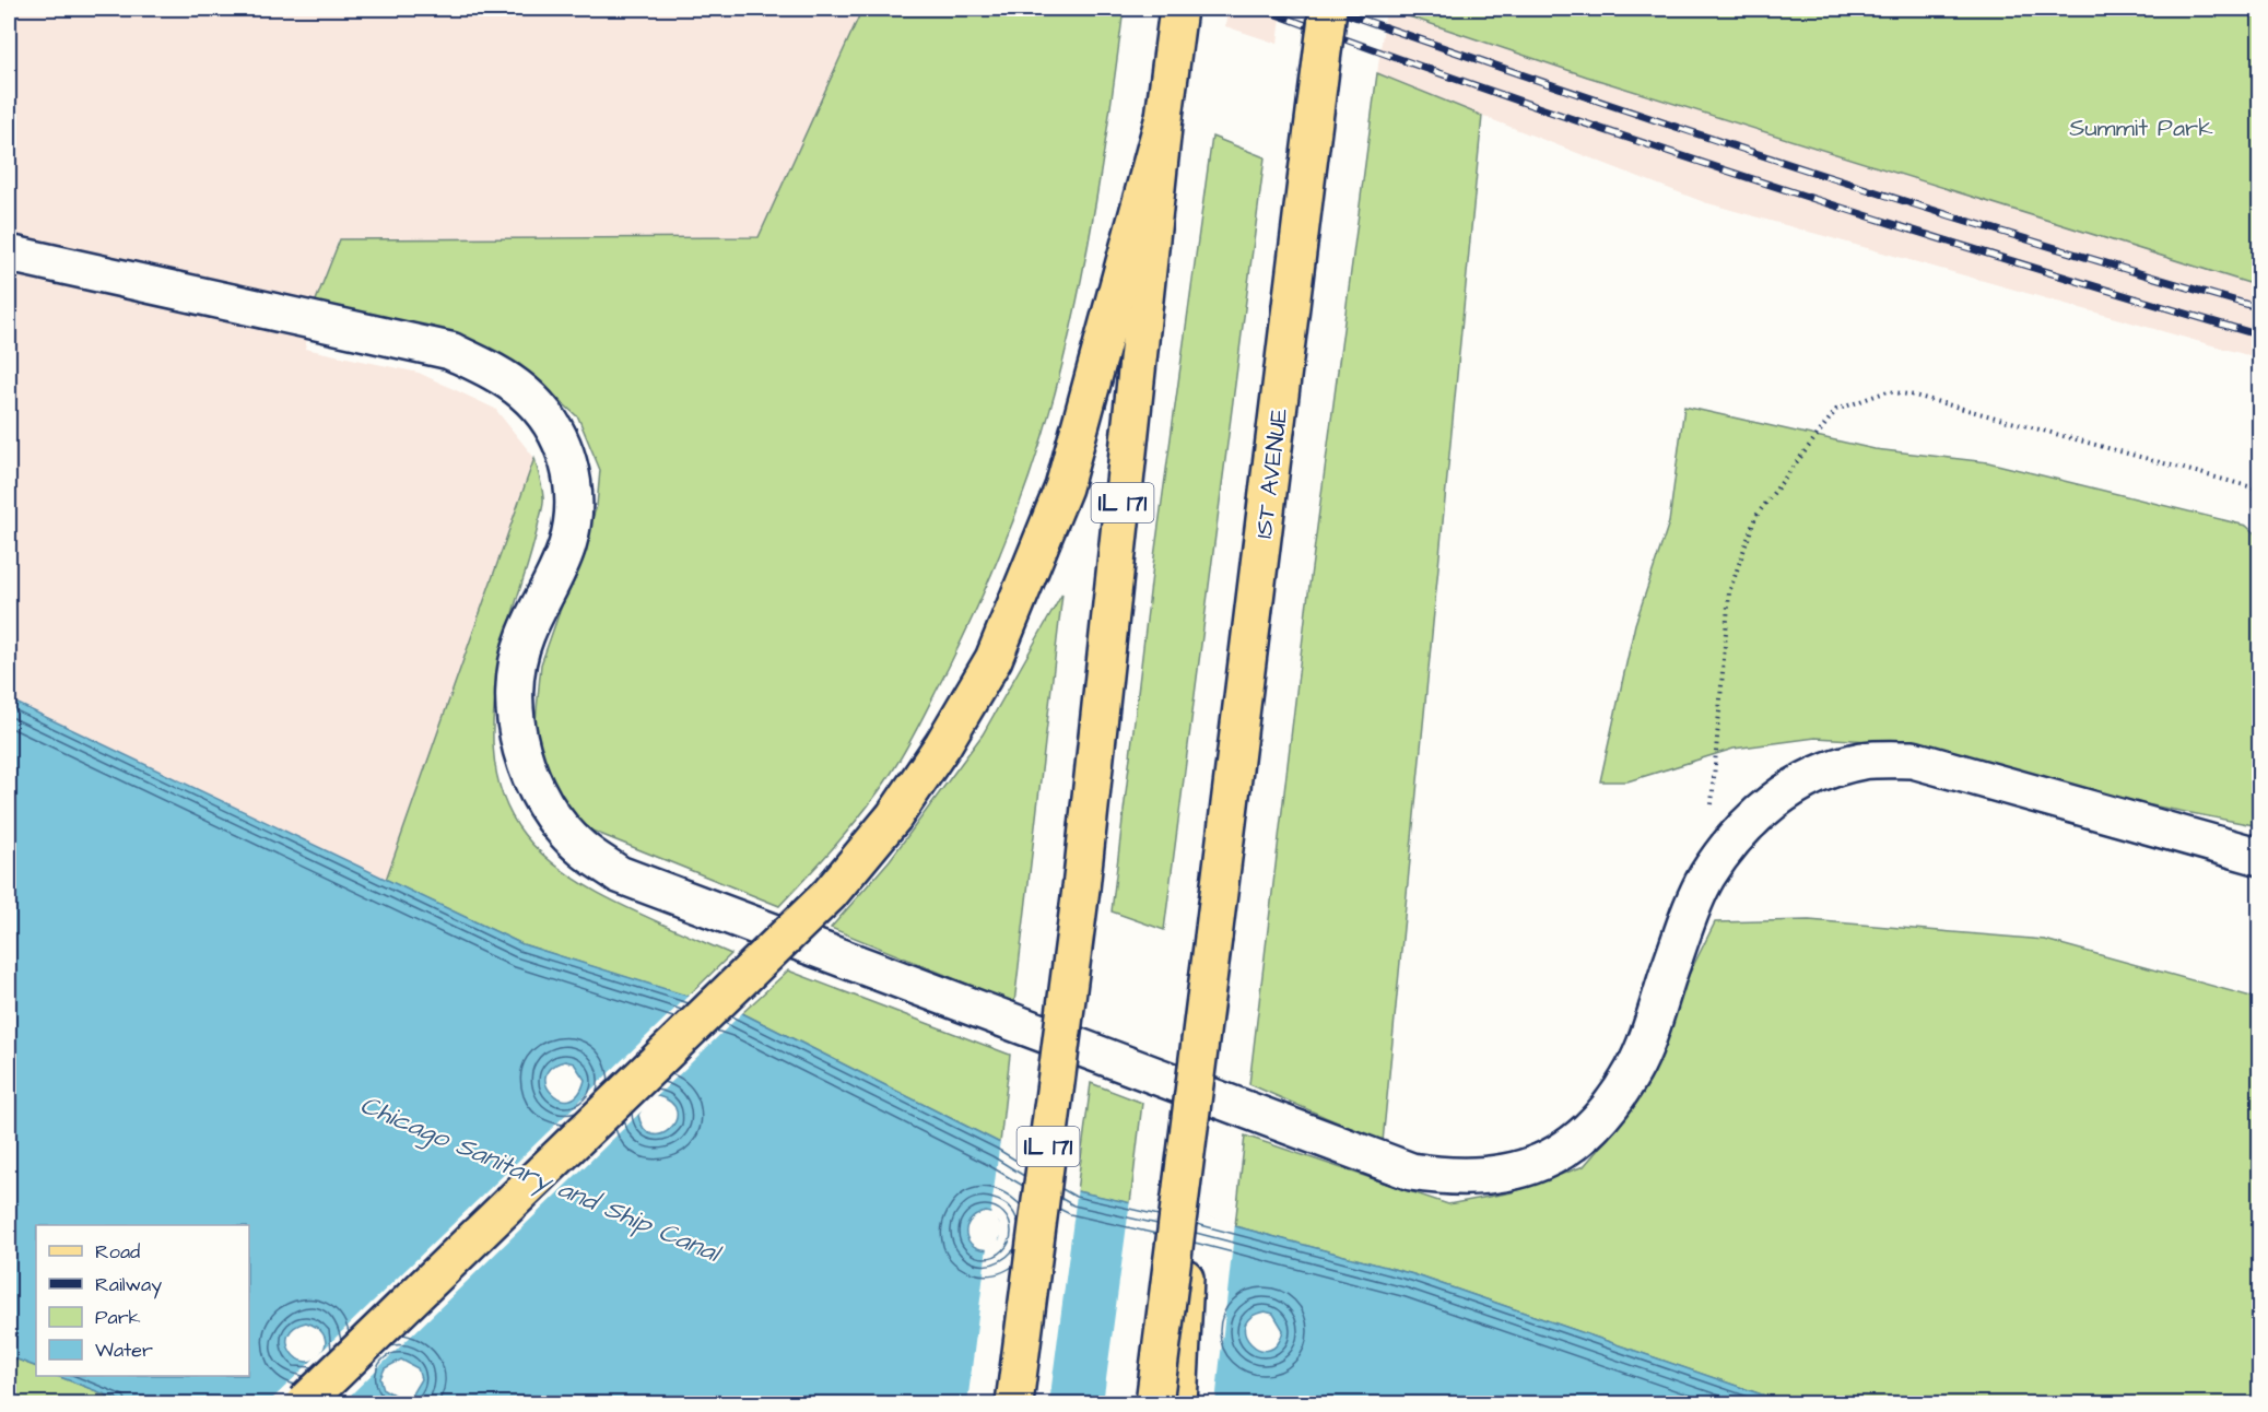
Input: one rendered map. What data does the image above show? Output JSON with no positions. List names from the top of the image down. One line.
{"streets":{"main road":["1ST AVENUE","IL 171"]},"water":["Chicago Sanitary and Ship Canal"],"parks":["Summit Park"],"legend":["Road","Railway","Park","Water"]}
